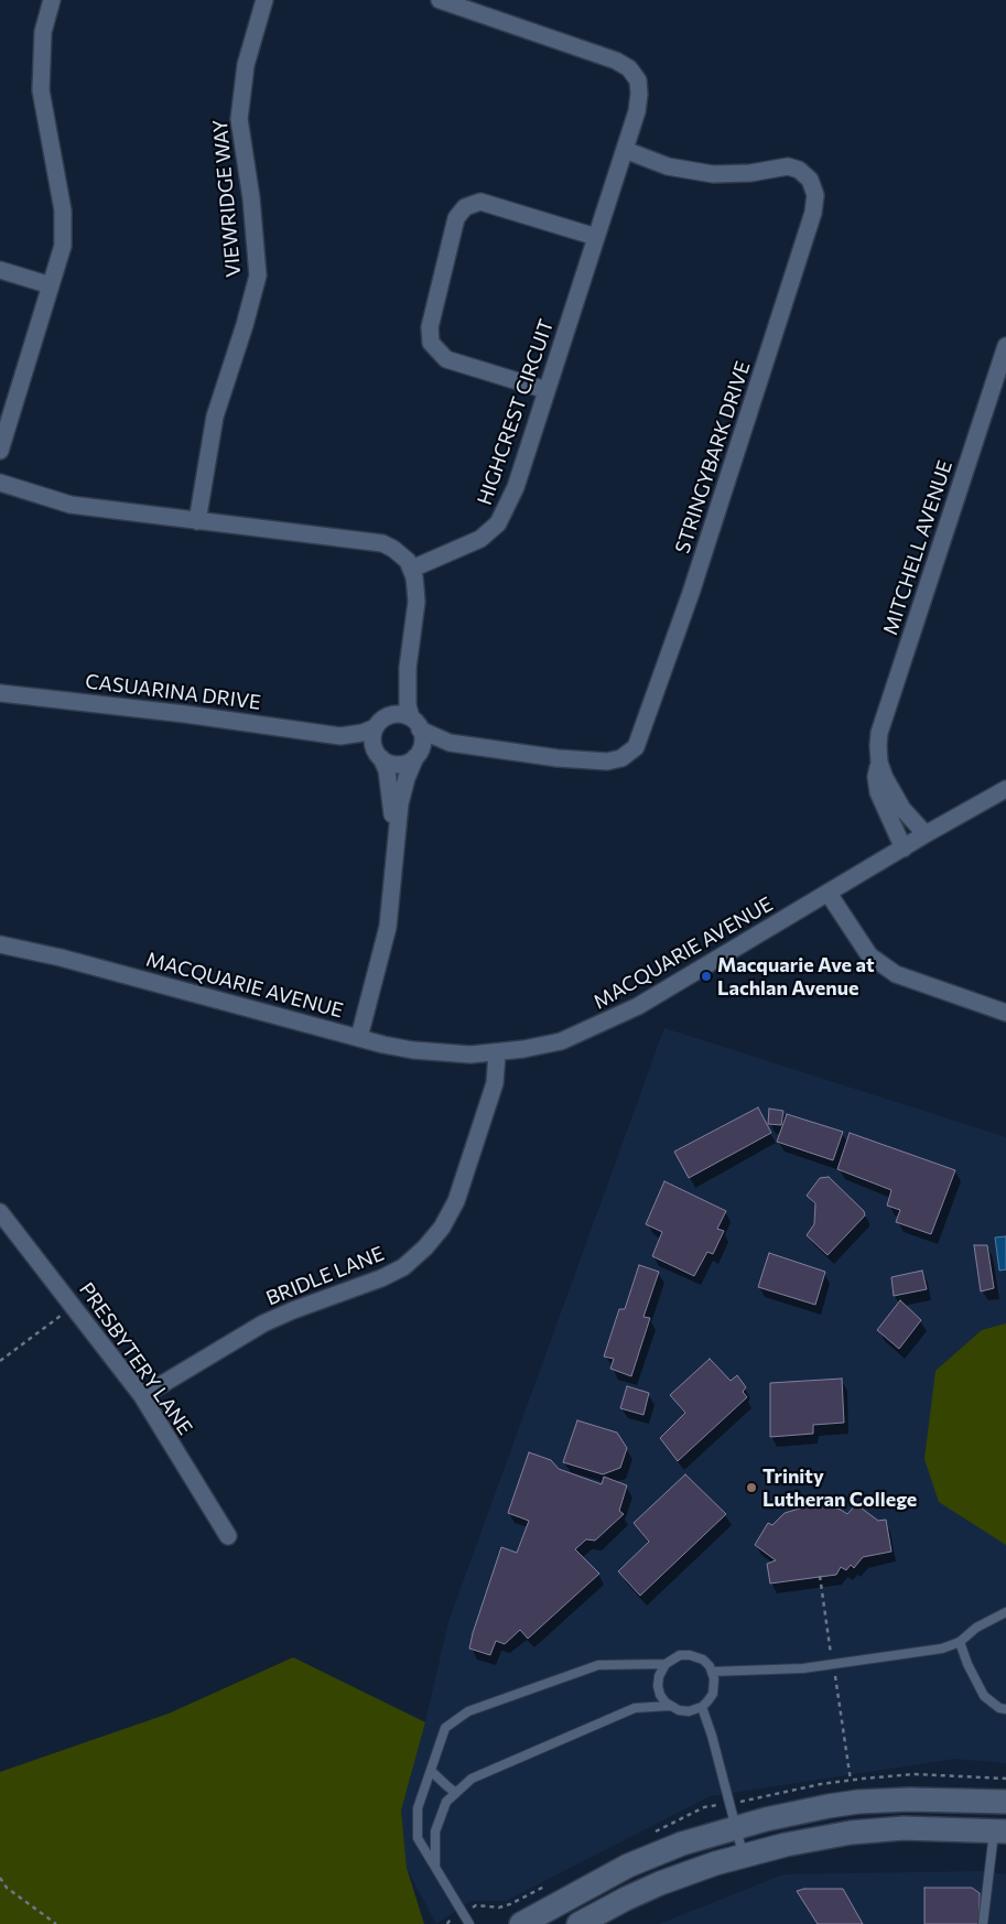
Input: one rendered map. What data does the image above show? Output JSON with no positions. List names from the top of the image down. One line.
{"streets":{"street":["VIEWRIDGE WAY","HIGHCREST CIRCUIT","STRINGYBARK DRIVE","MITCHELL AVENUE","CASUARINA DRIVE","MACQUARIE AVENUE","BRIDLE LANE","PRESBYTERY LANE"]},"crossings":[["HIGHCREST CIRCUIT","STRINGYBARK DRIVE"],["STRINGYBARK DRIVE","CASUARINA DRIVE"],["MITCHELL AVENUE","MACQUARIE AVENUE"],["MACQUARIE AVENUE","BRIDLE LANE"],["BRIDLE LANE","PRESBYTERY LANE"]],"places":["Macquarie Ave at Lachlan Avenue","Trinity Lutheran College"]}
